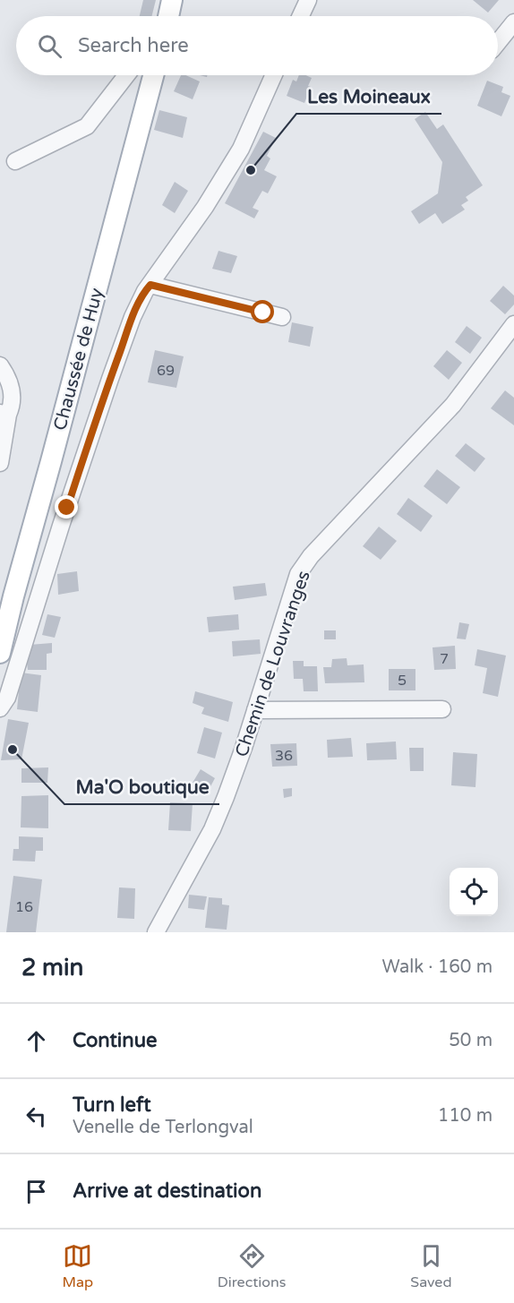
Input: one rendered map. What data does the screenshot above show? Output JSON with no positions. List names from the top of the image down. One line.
{"streets":{"main road":["Chaussée de Huy"],"street":["Chemin de Louvranges"]},"places":["Les Moineaux","Ma'O boutique"],"house_numbers":["69","7","5","36","16"],"page":{"search":"Search here","heading":["2 min","Walk · 160 m"],"list":[["Continue","50 m"],["Turn left","Venelle de Terlongval","110 m"],"Arrive at destination"],"nav":["Map","Directions","Saved"]}}
